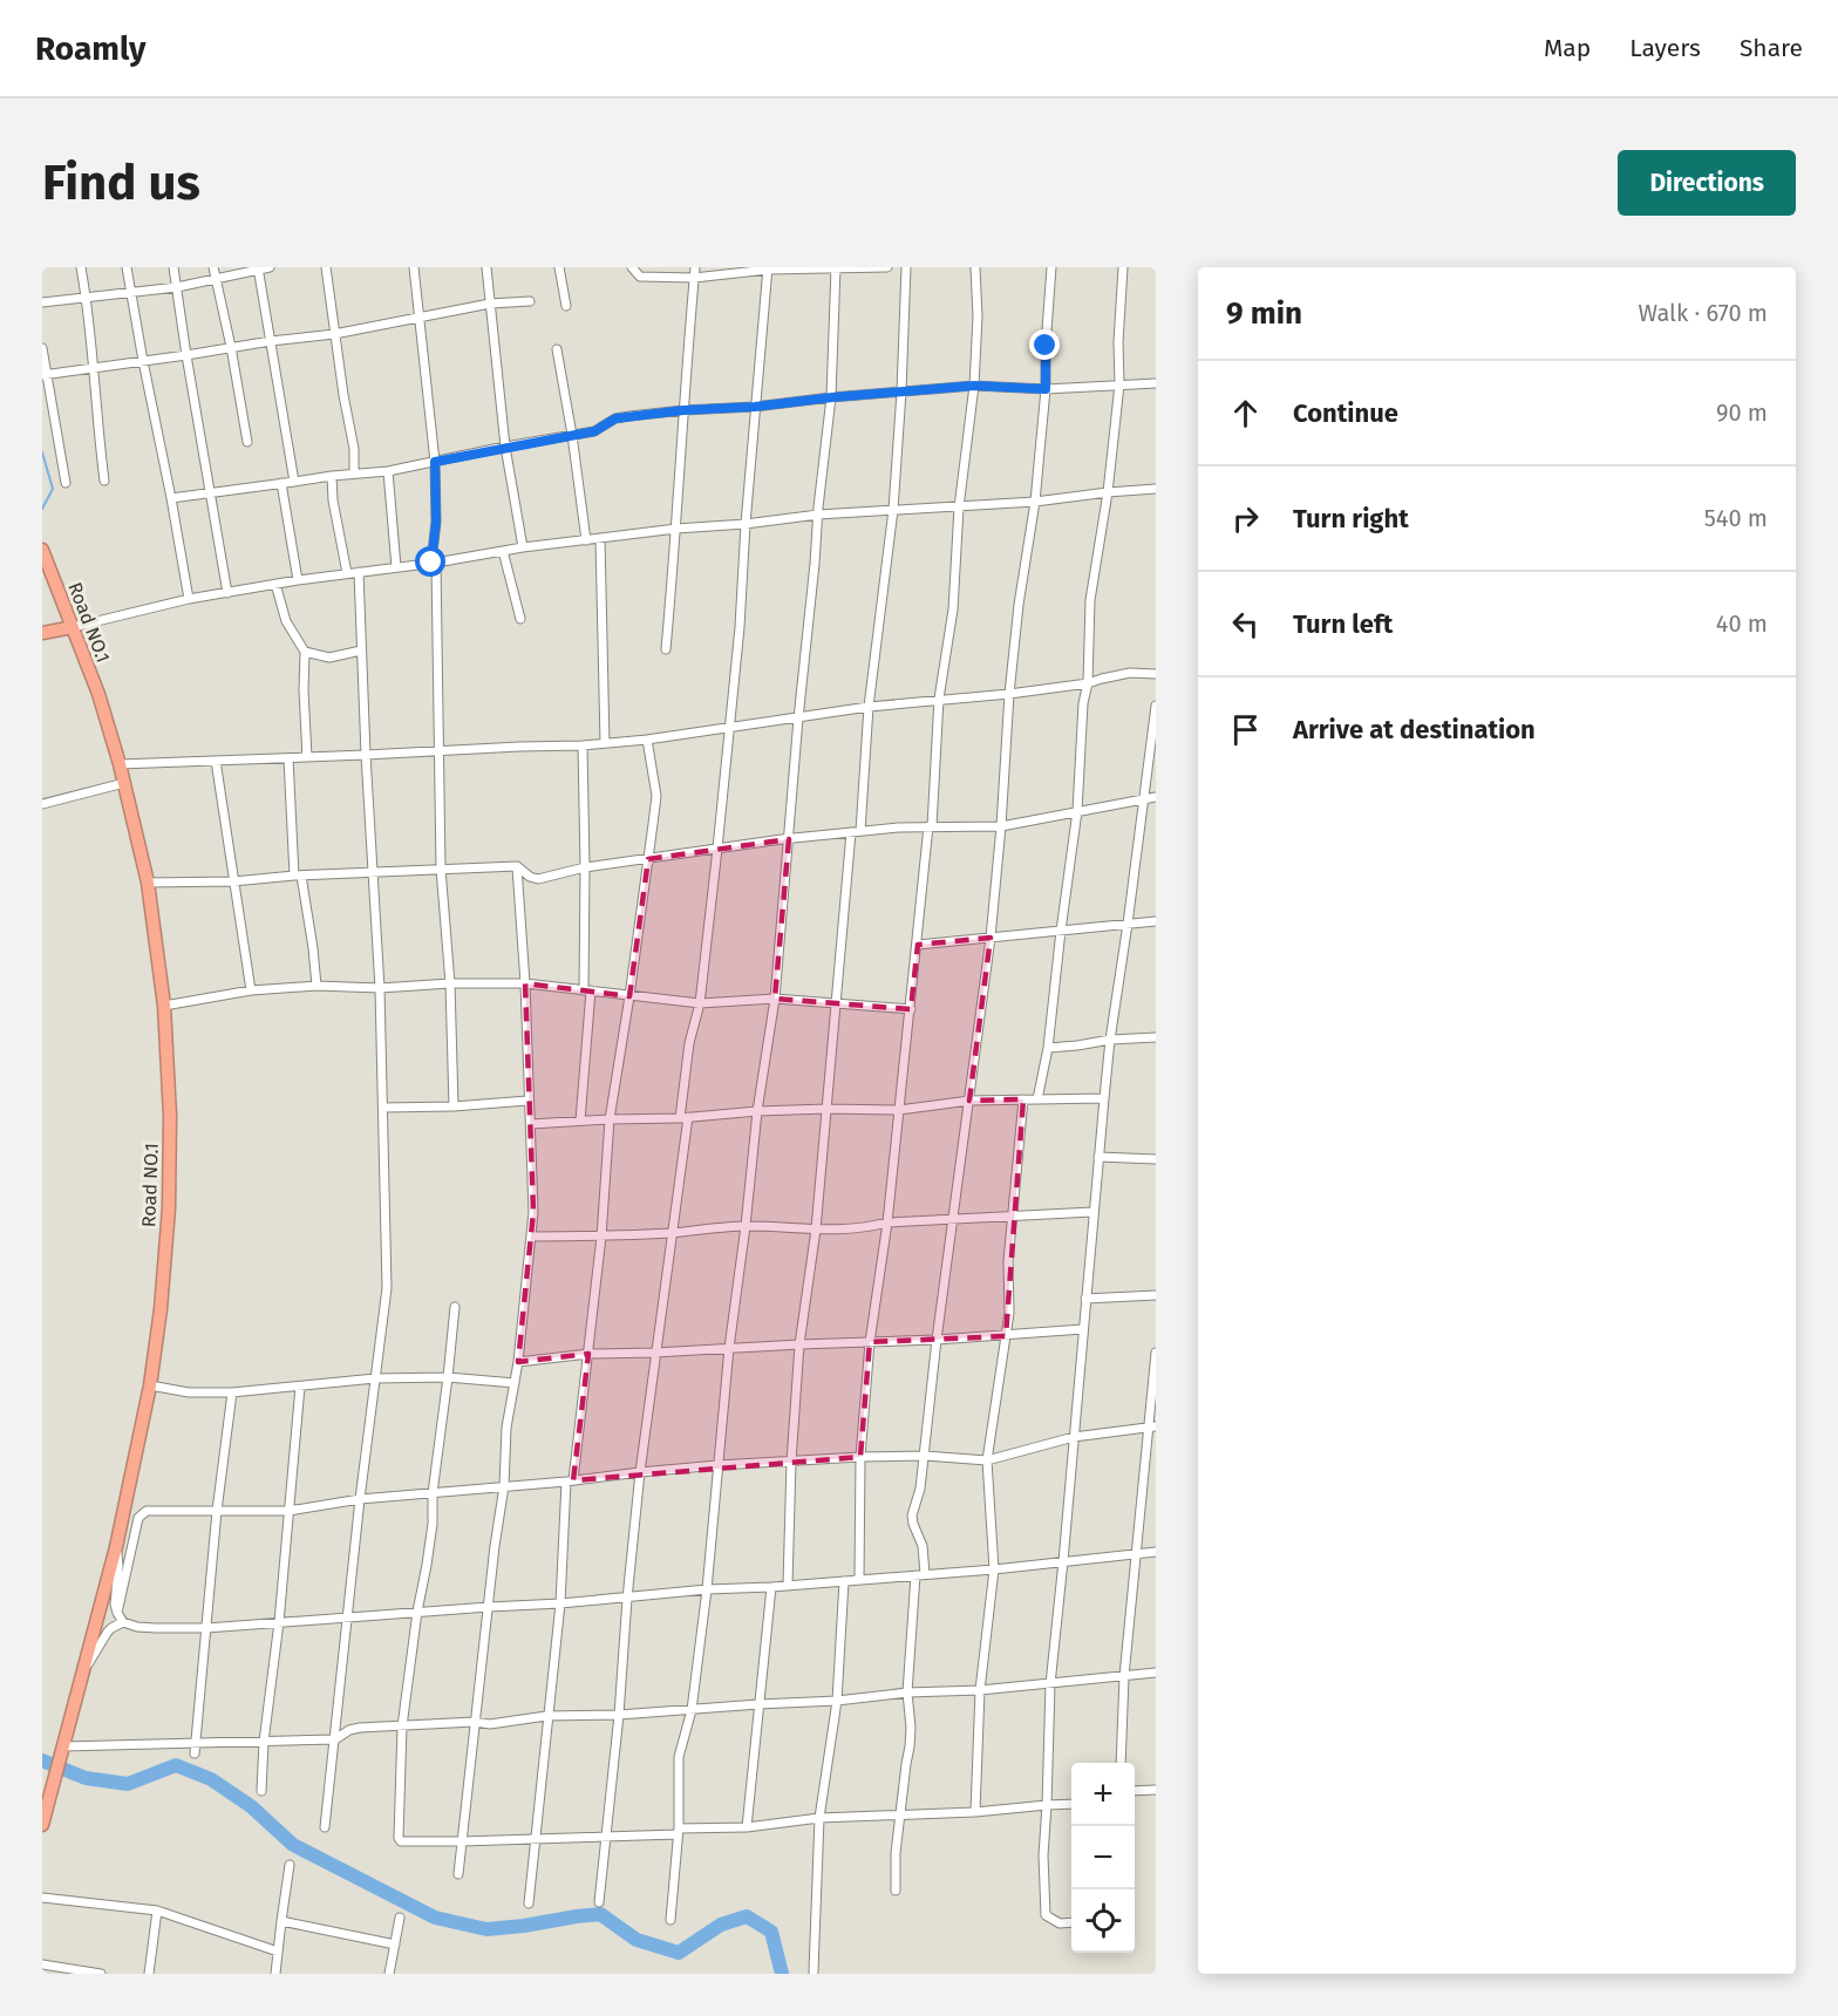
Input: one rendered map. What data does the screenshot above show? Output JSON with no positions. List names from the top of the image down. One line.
{"streets":{"highway":["Road NO.1"]},"page":{"header":"Roamly","nav":["Map","Layers","Share"],"buttons":"Directions","title":"Find us","heading":["9 min","Walk · 670 m"],"list":[["Continue","90 m"],["Turn right","540 m"],["Turn left","40 m"],"Arrive at destination"],"map_buttons":["+","−"]}}
